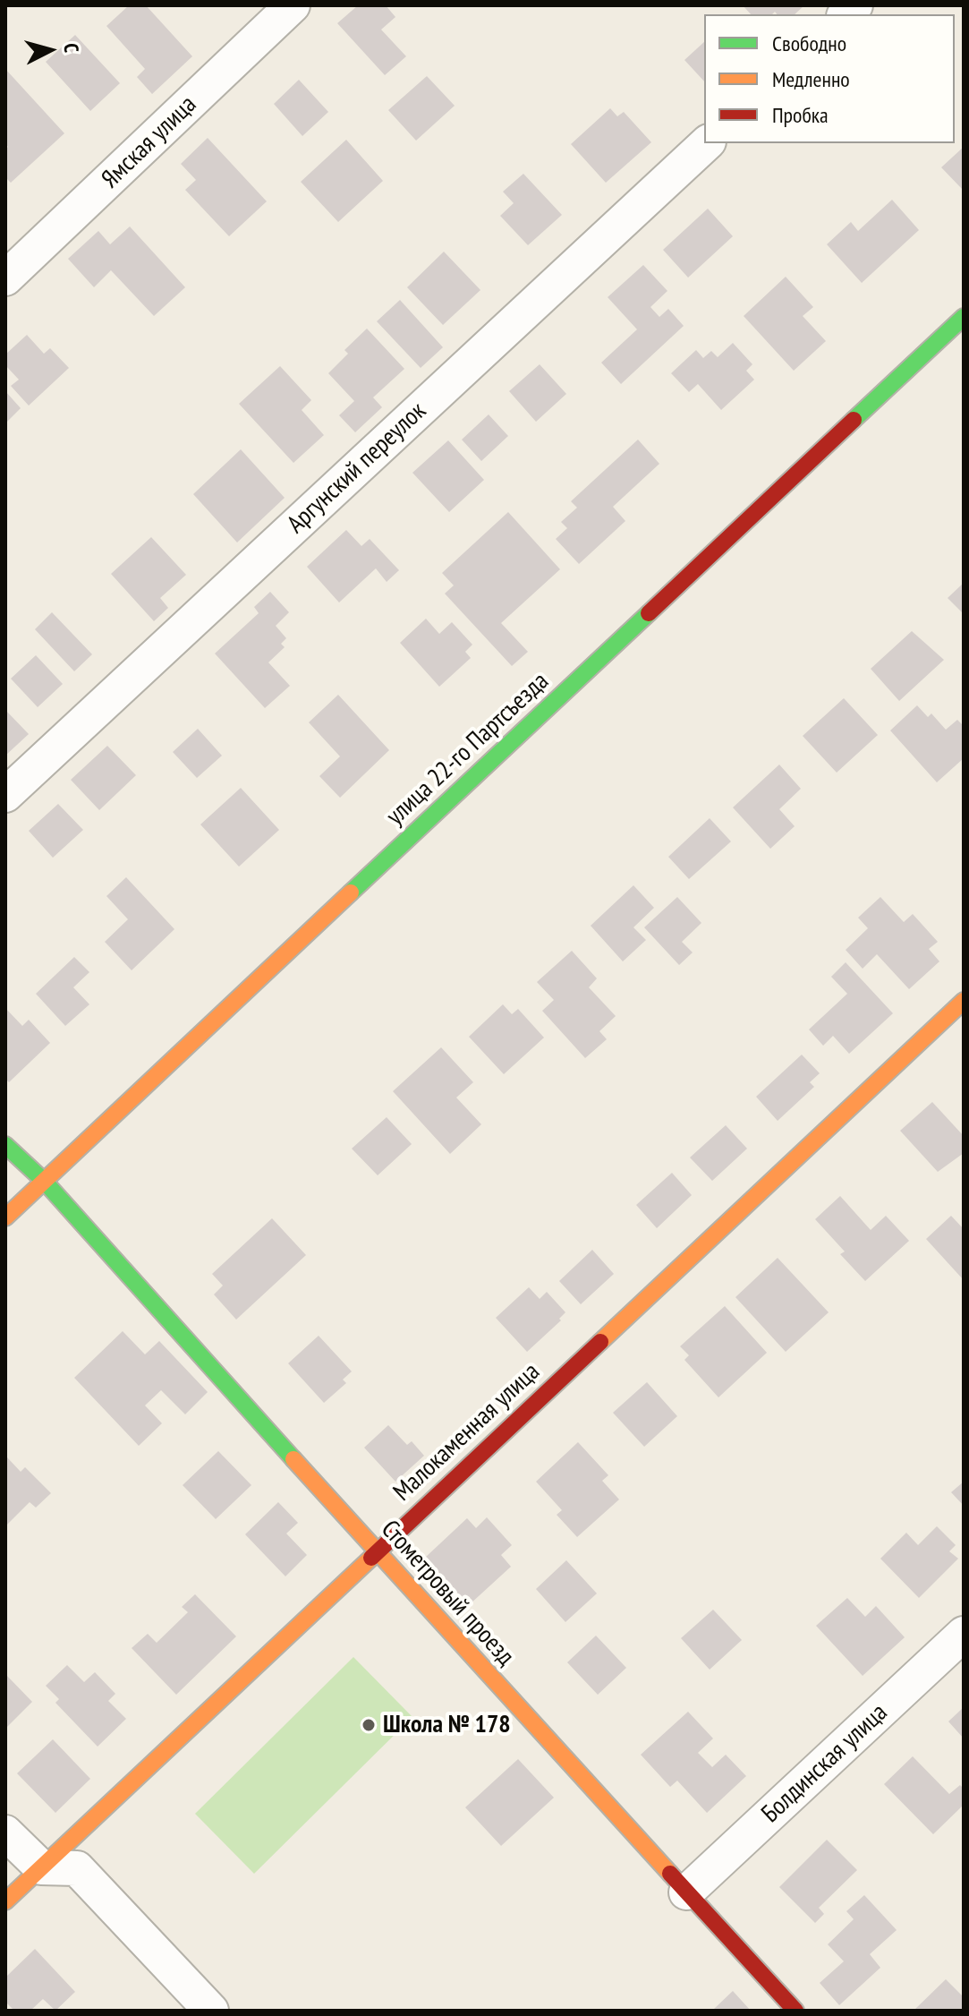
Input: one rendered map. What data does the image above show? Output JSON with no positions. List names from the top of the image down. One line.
{"streets":{"street":["Ямская улица","Аргунский переулок","улица 22-го Партсъезда","Малокаменная улица","Стометровый проезд","Болдинская улица"]},"crossings":[["улица 22-го Партсъезда","Стометровый проезд"],["Малокаменная улица","Стометровый проезд"],["Стометровый проезд","Болдинская улица"]],"places":["Школа № 178"],"legend":["Свободно","Медленно","Пробка"],"north":"right"}
